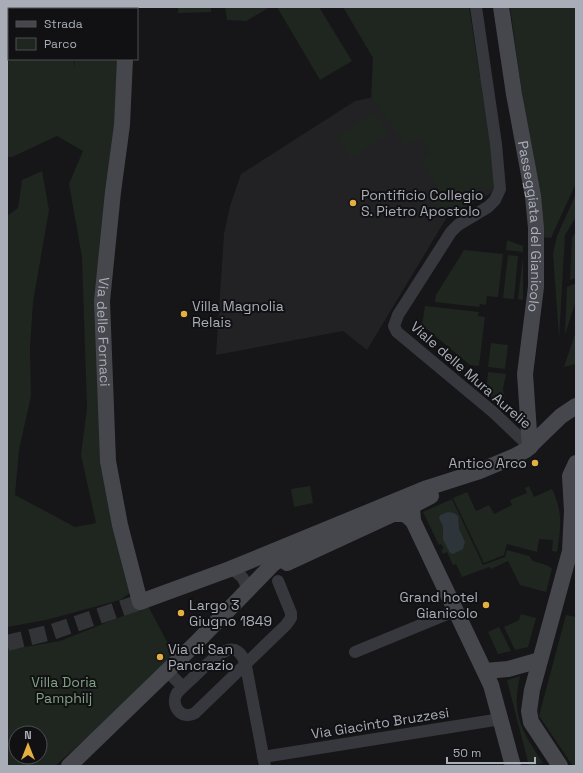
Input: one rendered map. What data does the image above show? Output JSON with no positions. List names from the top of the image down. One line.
{"streets":{"street":["Passeggiata del Gianicolo","Via delle Fornaci","Viale delle Mura Aurelie","Via Giacinto Bruzzesi"]},"crossings":[["Passeggiata del Gianicolo","Viale delle Mura Aurelie"]],"parks":["Villa Doria Pamphilj"],"places":["Pontificio Collegio S. Pietro Apostolo","Villa Magnolia Relais","Antico Arco","Grand hotel Gianicolo","Largo 3 Giugno 1849","Via di San Pancrazio"],"legend":["Strada","Parco"],"scale_bar":"50 m","north":"top"}
